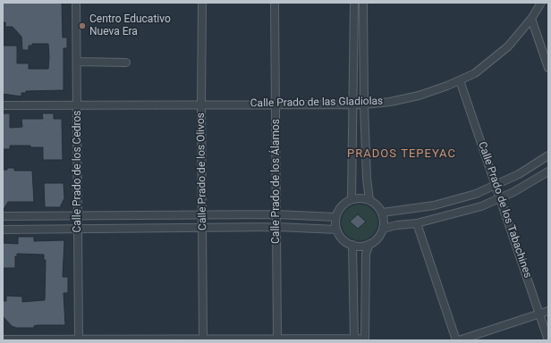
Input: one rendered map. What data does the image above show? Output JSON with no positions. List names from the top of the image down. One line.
{"streets":{"street":["Calle Prado de las Gladiolas","Calle Prado de los Cedros","Calle Prado de los Olivos","Calle Prado de los Álamos","Calle Prado de los Tabachines"]},"crossings":[["Calle Prado de las Gladiolas","Calle Prado de los Cedros"],["Calle Prado de las Gladiolas","Calle Prado de los Olivos"],["Calle Prado de las Gladiolas","Calle Prado de los Álamos"],["Calle Prado de las Gladiolas","Calle Prado de los Tabachines"]],"districts":["PRADOS TEPEYAC"],"places":["Centro Educativo Nueva Era"]}
